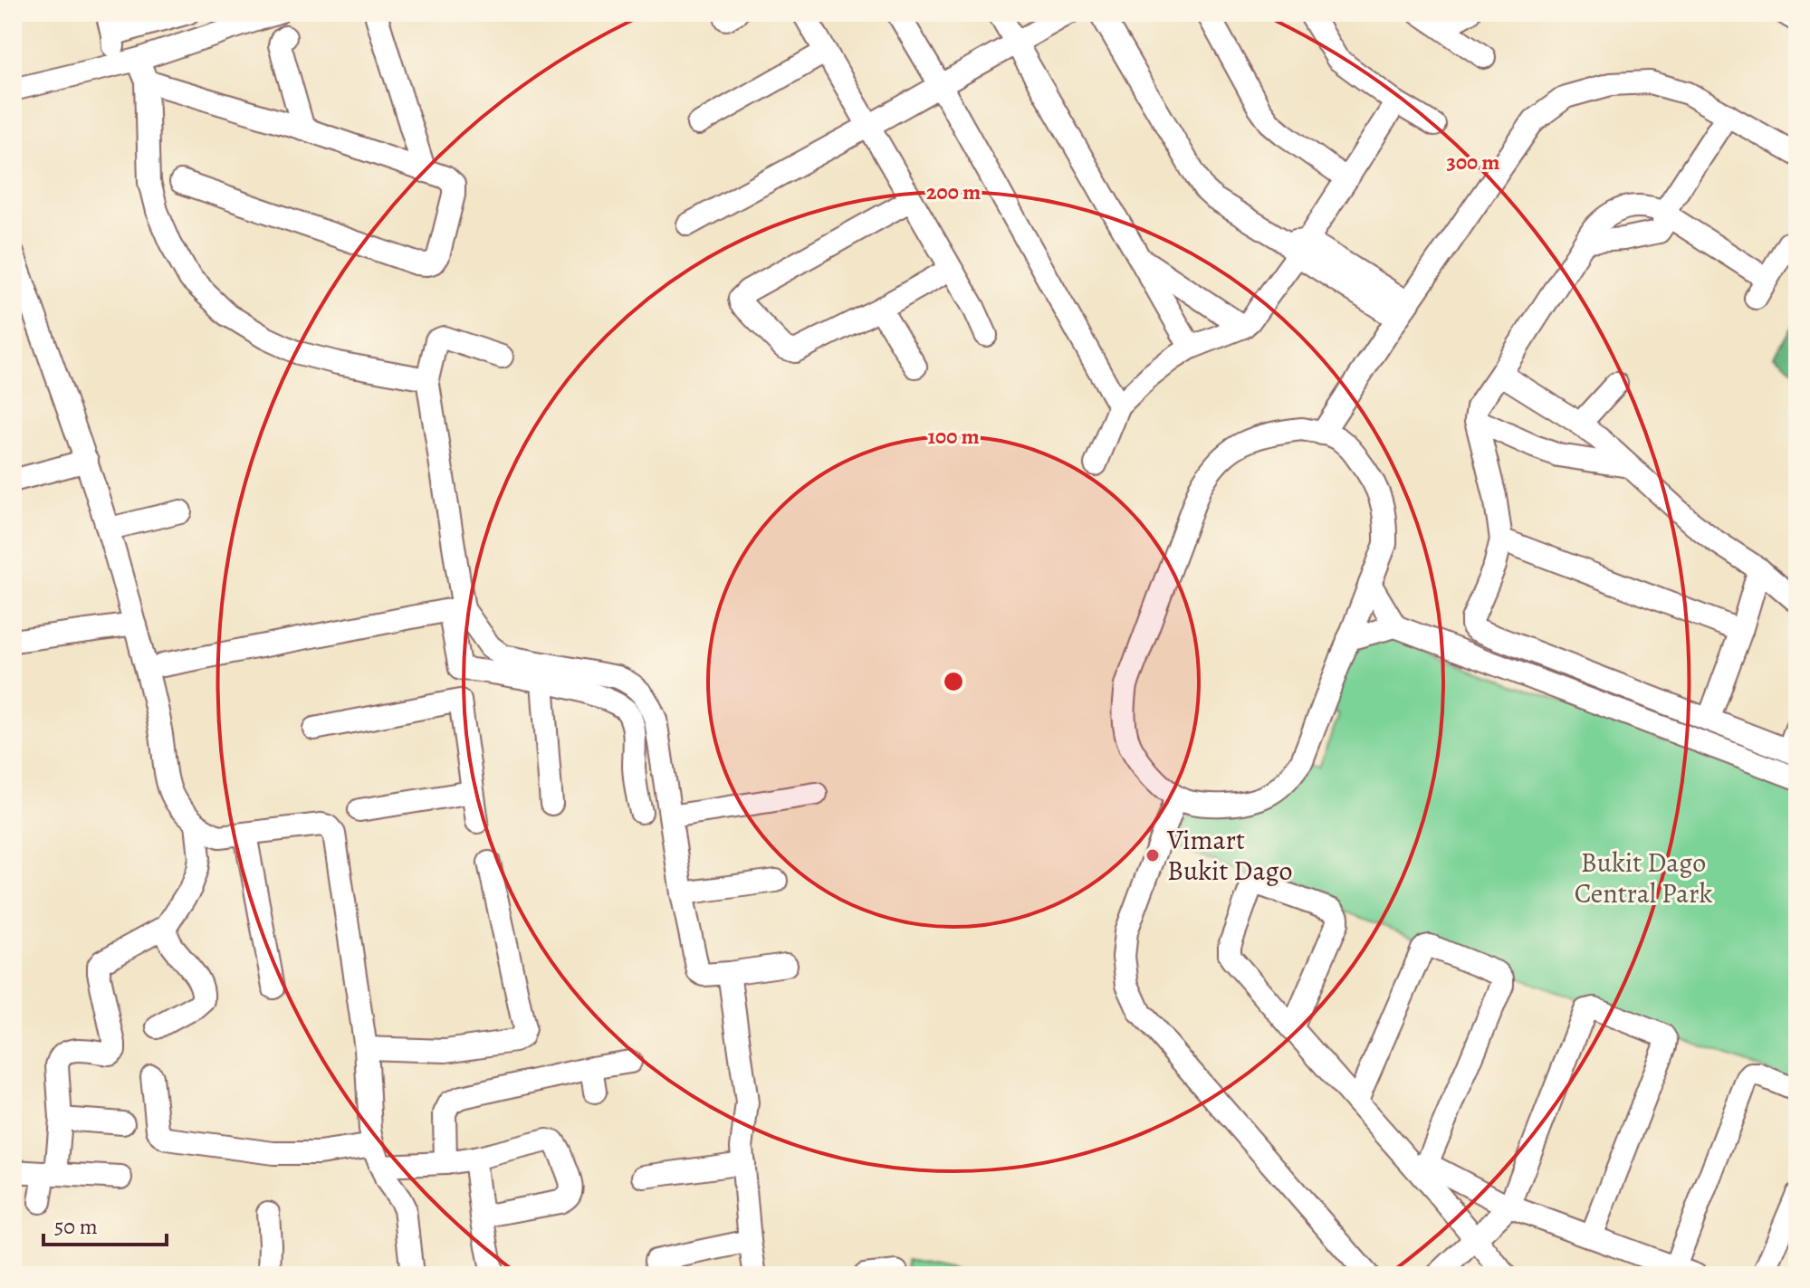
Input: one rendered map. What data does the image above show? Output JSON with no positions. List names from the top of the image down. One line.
{"parks":["Bukit Dago Central Park"],"places":["Vimart Bukit Dago"],"scale_bar":"50 m","rings":["300 m","200 m","100 m"]}
